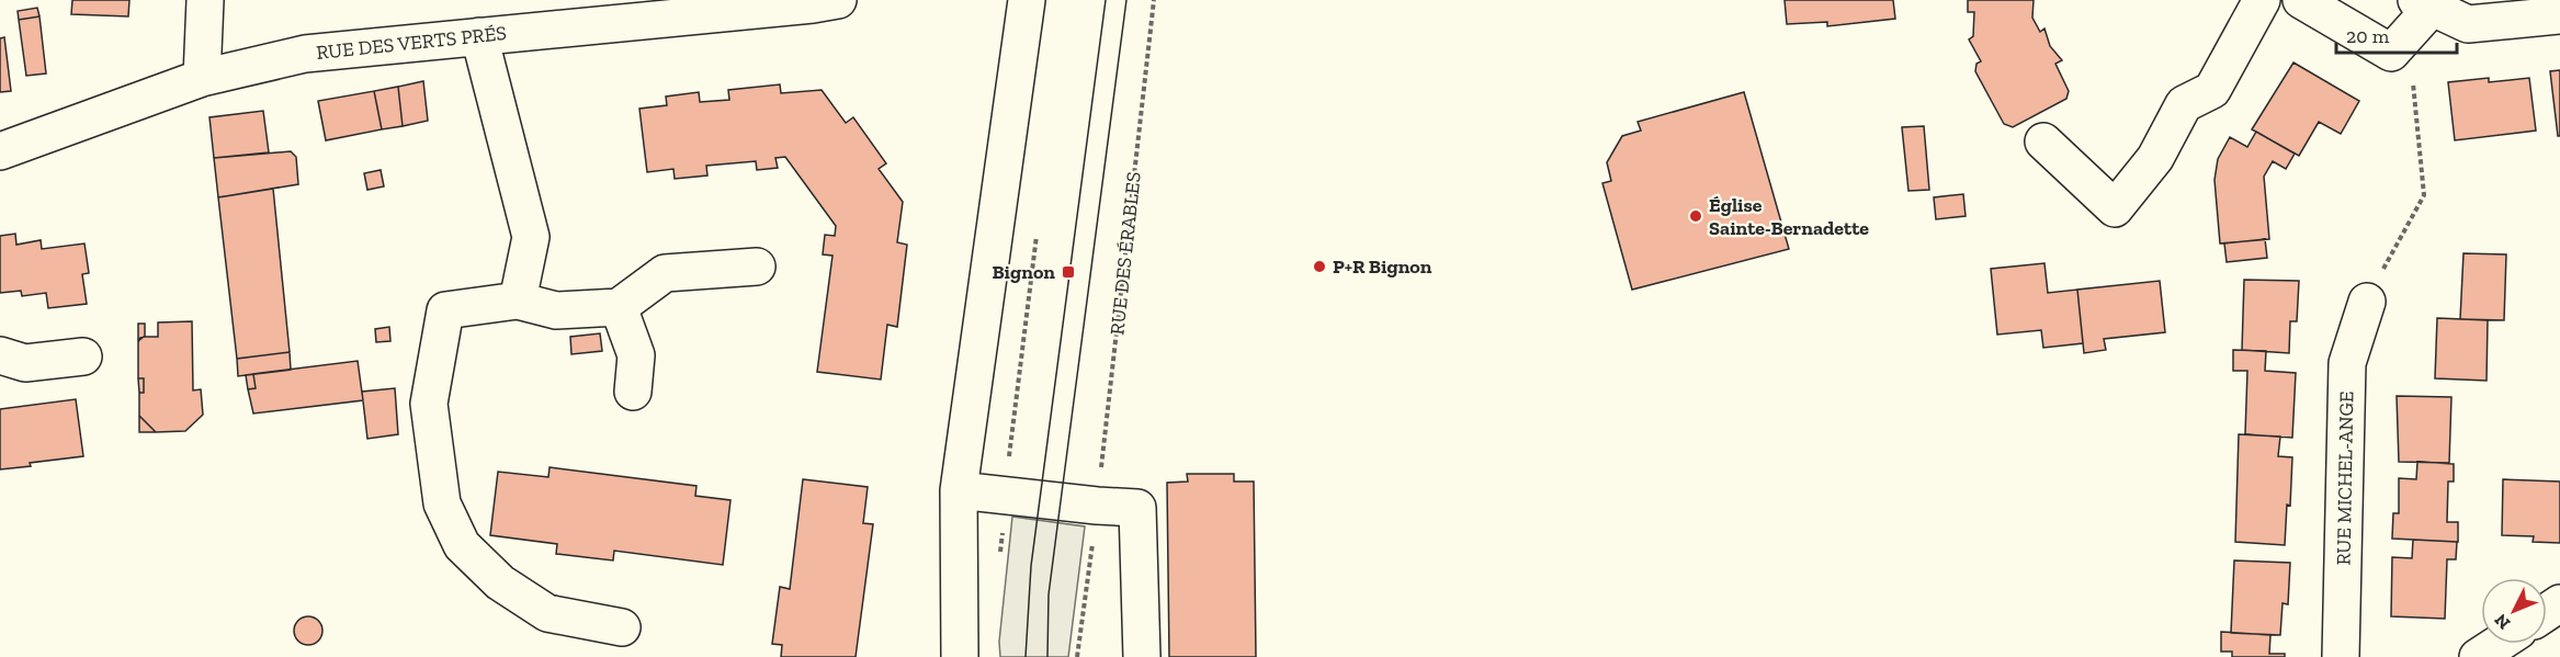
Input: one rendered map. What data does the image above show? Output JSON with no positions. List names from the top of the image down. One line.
{"streets":{"street":["RUE DES VERTS PRÉS","RUE MICHEL-ANGE"],"path":["RUE DES ÉRABLES"]},"places":{"other":["Église Sainte-Bernadette","P+R Bignon"],"transit":["Bignon"]},"scale_bar":"20 m","north":"bottom left"}
